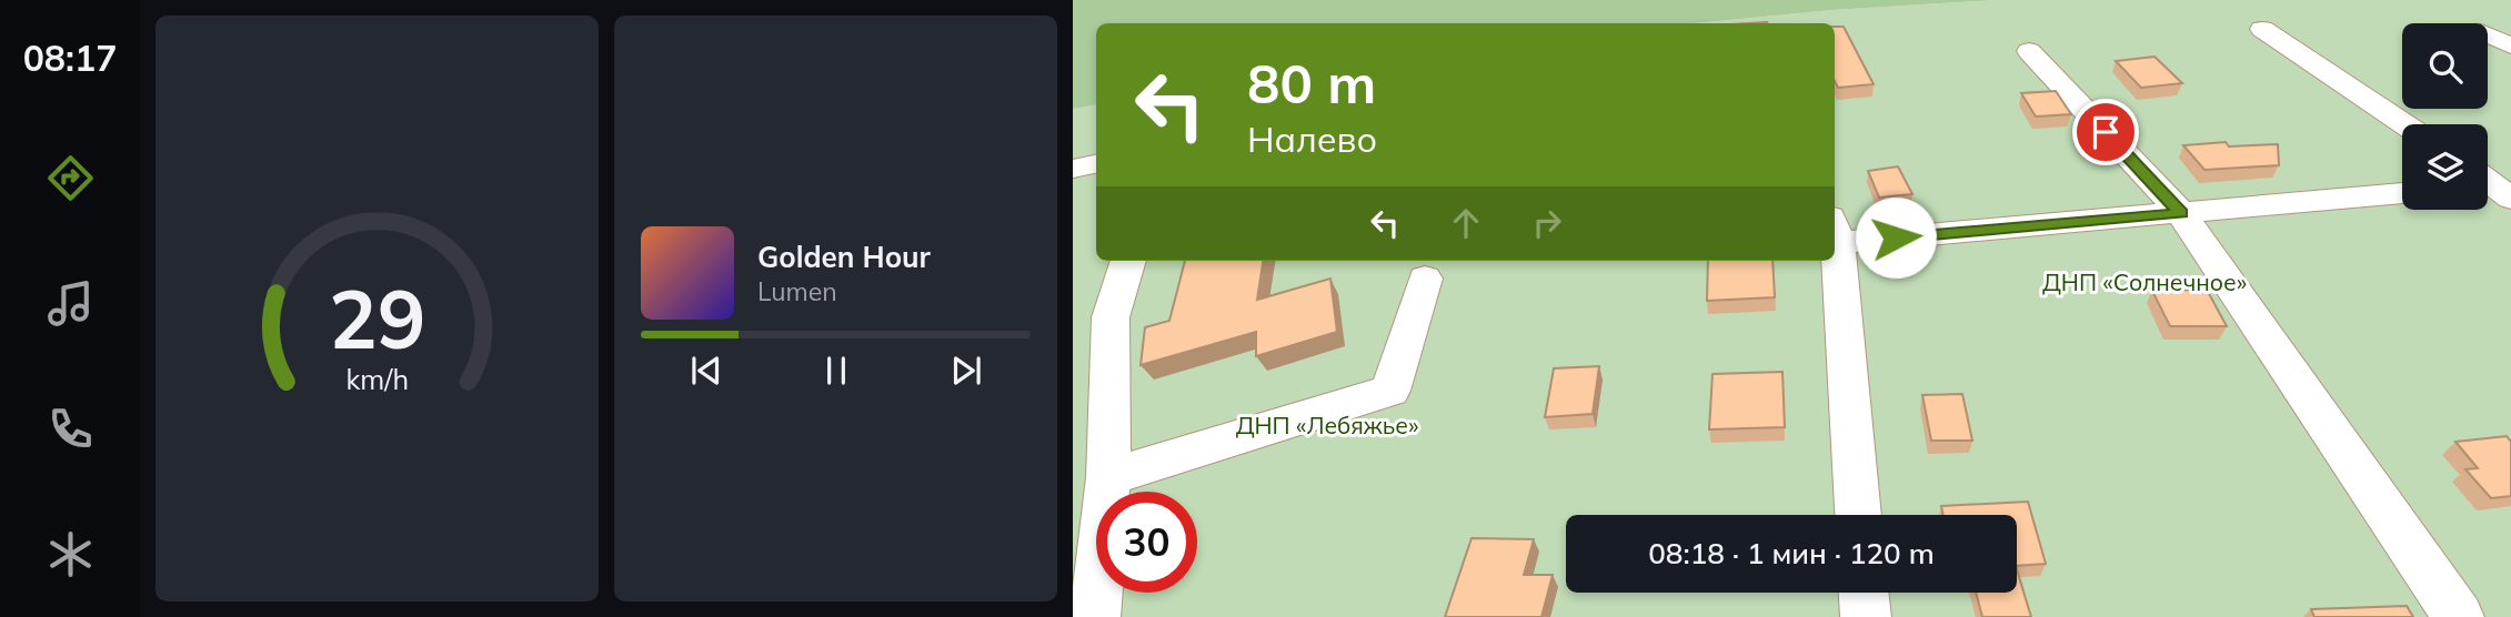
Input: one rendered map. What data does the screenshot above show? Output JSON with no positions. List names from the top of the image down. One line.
{"parks":["ДНП «Солнечное»","ДНП «Лебяжье»"],"page":{"tabs":"08:17","turn":["80 m","Налево"],"song":["Golden Hour","Lumen"],"limit":"30","trip":"08:18 · 1 мин · 120 m","gauge":["29","km/h"]}}
